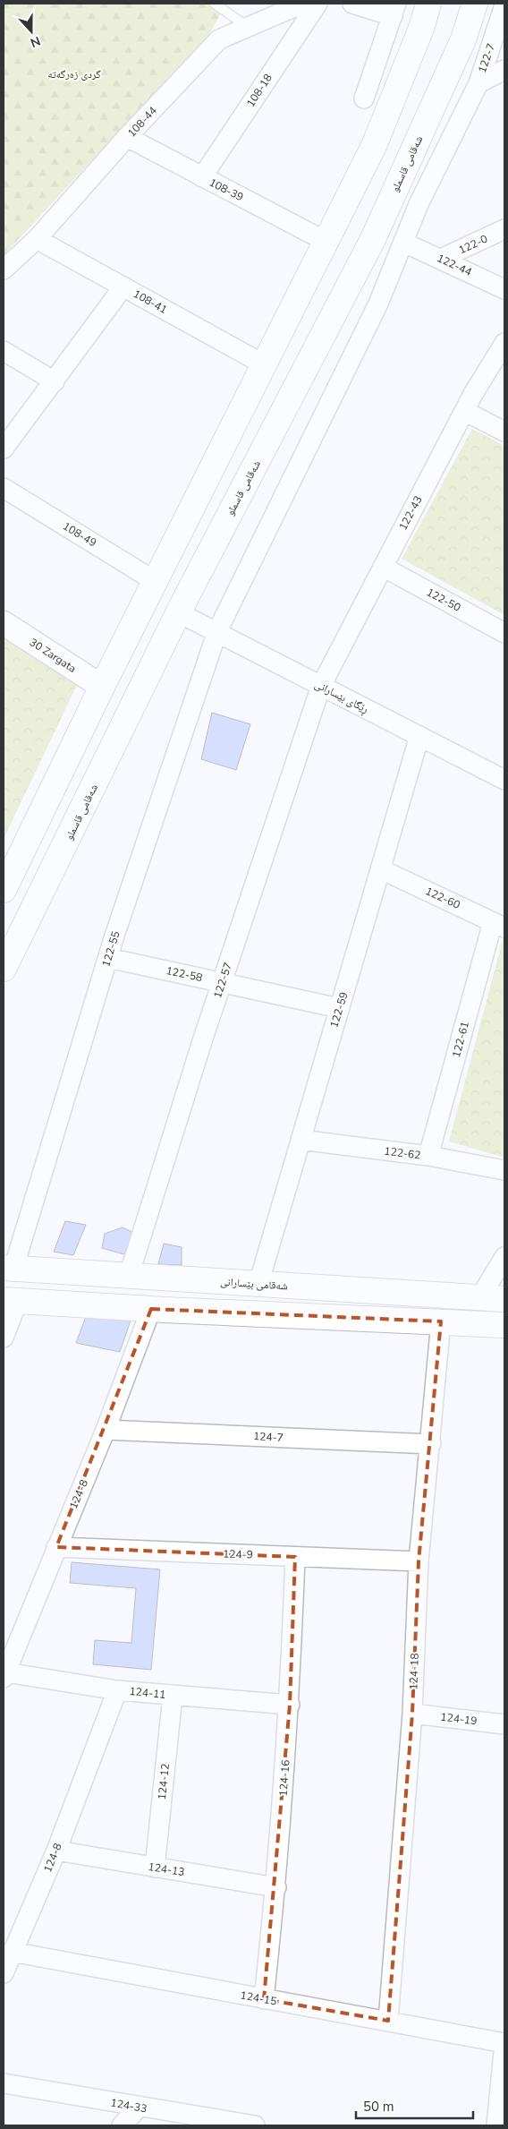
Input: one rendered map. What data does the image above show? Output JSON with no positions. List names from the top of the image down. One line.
{"streets":{"main road":["شەقامی قاسملو","شەقامی بێسارانی"],"street":["122-7","108-18","108-44","108-39","122-0","122-44","108-41","122-43","108-49","122-50","30 Zargata","ڕێگای بێسارانی","122-60","122-55","122-58","122-57","122-59","122-61","122-62","124-7","124-8","124-9","124-18","124-11","124-19","124-16","124-12","124-13","124-15","124-33"]},"crossings":[["122-7","122-55"],["108-18","108-39"],["108-44","108-39"],["108-44","108-41"],["شەقامی قاسملو","ڕێگای بێسارانی"],["122-0","122-44"],["122-44","122-55"],["122-43","122-50"],["122-43","ڕێگای بێسارانی"],["122-43","122-57"],["ڕێگای بێسارانی","122-55"],["ڕێگای بێسارانی","122-57"],["ڕێگای بێسارانی","122-59"],["122-60","122-59"],["122-60","122-61"],["122-55","122-58"],["122-55","شەقامی بێسارانی"],["122-58","122-57"],["122-58","122-59"],["122-57","شەقامی بێسارانی"],["122-59","122-62"],["122-59","شەقامی بێسارانی"],["122-61","122-62"],["124-7","124-8"],["124-7","124-18"],["124-8","124-9"],["124-8","124-11"],["124-8","124-13"],["124-8","124-15"],["124-9","124-18"],["124-9","124-16"],["124-18","124-19"],["124-18","124-15"],["124-11","124-16"],["124-11","124-12"],["124-16","124-13"],["124-16","124-15"],["124-12","124-13"]],"parks":["گردی زەرگەتە"],"scale_bar":"50 m","north":"bottom"}
